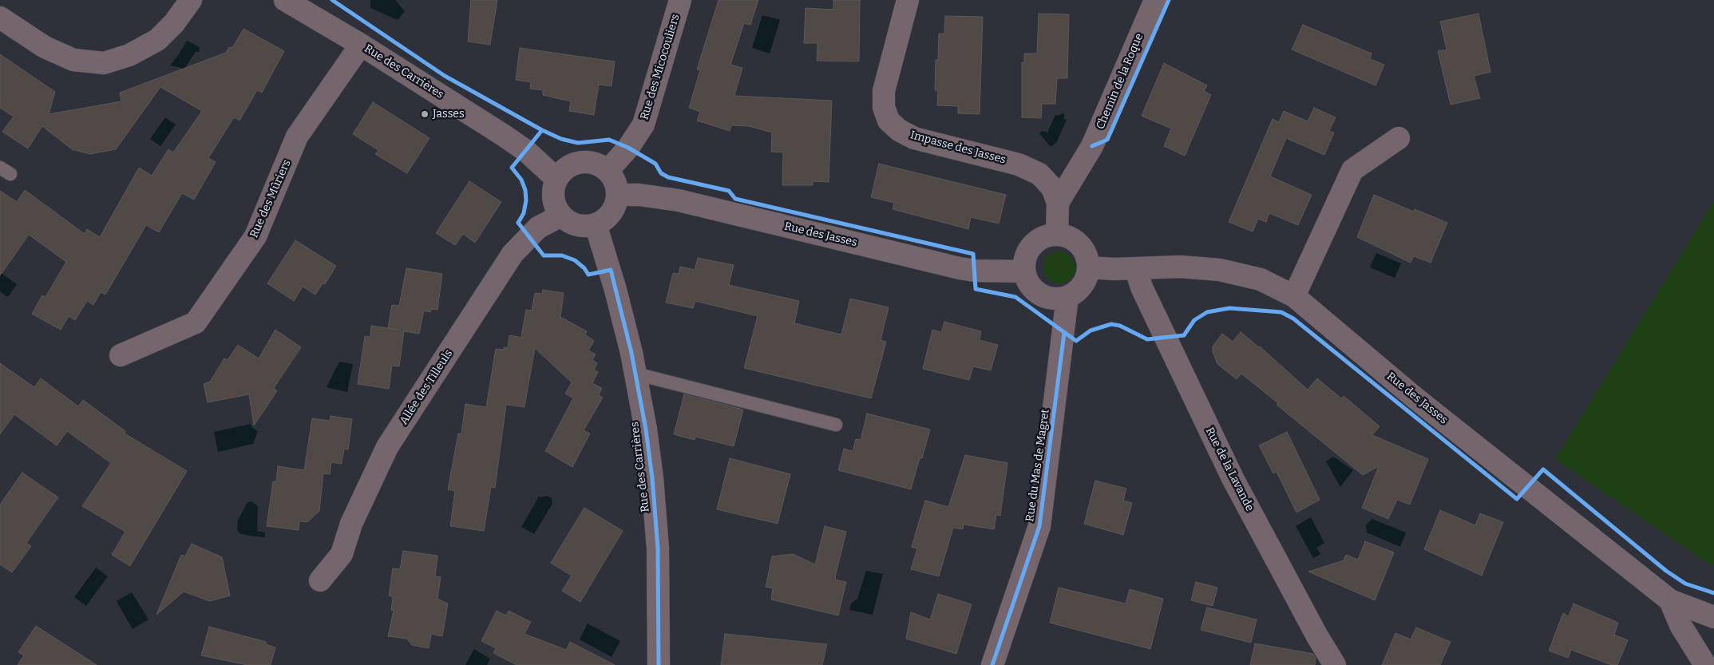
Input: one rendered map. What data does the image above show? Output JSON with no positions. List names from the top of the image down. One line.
{"streets":{"street":["Rue des Micocouliers","Rue des Carrières","Chemin de la Roque","Impasse des Jasses","Rue des Mûriers","Rue des Jasses","Allée des Tilleuls","Rue du Mas de Magret","Rue de la Lavande"]},"crossings":[["Rue des Micocouliers","Rue des Carrières"],["Rue des Micocouliers","Rue des Jasses"],["Rue des Micocouliers","Allée des Tilleuls"],["Rue des Carrières","Rue des Mûriers"],["Rue des Carrières","Rue des Jasses"],["Rue des Carrières","Allée des Tilleuls"],["Chemin de la Roque","Impasse des Jasses"],["Impasse des Jasses","Rue des Jasses"],["Impasse des Jasses","Rue du Mas de Magret"],["Rue des Jasses","Allée des Tilleuls"],["Rue des Jasses","Rue du Mas de Magret"],["Rue des Jasses","Rue de la Lavande"]],"places":["Jasses"]}
